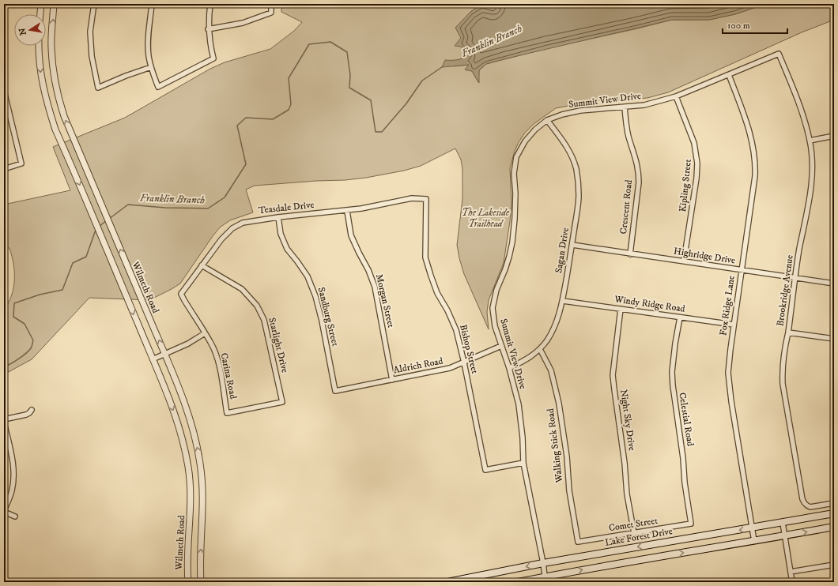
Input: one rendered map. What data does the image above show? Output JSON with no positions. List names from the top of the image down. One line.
{"streets":{"main road":["Lake Forest Drive"],"street":["Summit View Drive","Kipling Street","Crescent Road","Teasdale Drive","Sagan Drive","Highridge Drive","Wilmeth Road","Brookridge Avenue","Morgan Street","Windy Ridge Road","Fox Ridge Lane","Sandburg Street","Starlight Drive","Bishop Street","Aldrich Road","Carina Road","Celestial Road","Night Sky Drive","Walking Stick Road","Comet Street"]},"crossings":[["Summit View Drive","Kipling Street"],["Summit View Drive","Crescent Road"],["Summit View Drive","Sagan Drive"],["Summit View Drive","Brookridge Avenue"],["Summit View Drive","Fox Ridge Lane"],["Summit View Drive","Bishop Street"],["Summit View Drive","Aldrich Road"],["Summit View Drive","Lake Forest Drive"],["Kipling Street","Highridge Drive"],["Crescent Road","Highridge Drive"],["Teasdale Drive","Morgan Street"],["Teasdale Drive","Sandburg Street"],["Teasdale Drive","Starlight Drive"],["Teasdale Drive","Bishop Street"],["Teasdale Drive","Carina Road"],["Sagan Drive","Highridge Drive"],["Sagan Drive","Windy Ridge Road"],["Sagan Drive","Walking Stick Road"],["Highridge Drive","Brookridge Avenue"],["Highridge Drive","Fox Ridge Lane"],["Morgan Street","Aldrich Road"],["Windy Ridge Road","Fox Ridge Lane"],["Windy Ridge Road","Celestial Road"],["Windy Ridge Road","Night Sky Drive"],["Fox Ridge Lane","Lake Forest Drive"],["Sandburg Street","Aldrich Road"],["Starlight Drive","Carina Road"],["Bishop Street","Aldrich Road"],["Celestial Road","Comet Street"],["Night Sky Drive","Comet Street"],["Walking Stick Road","Comet Street"]],"water":["Franklin Branch"],"parks":["The Lakeside Trailhead"],"scale_bar":"100 m","north":"left"}
